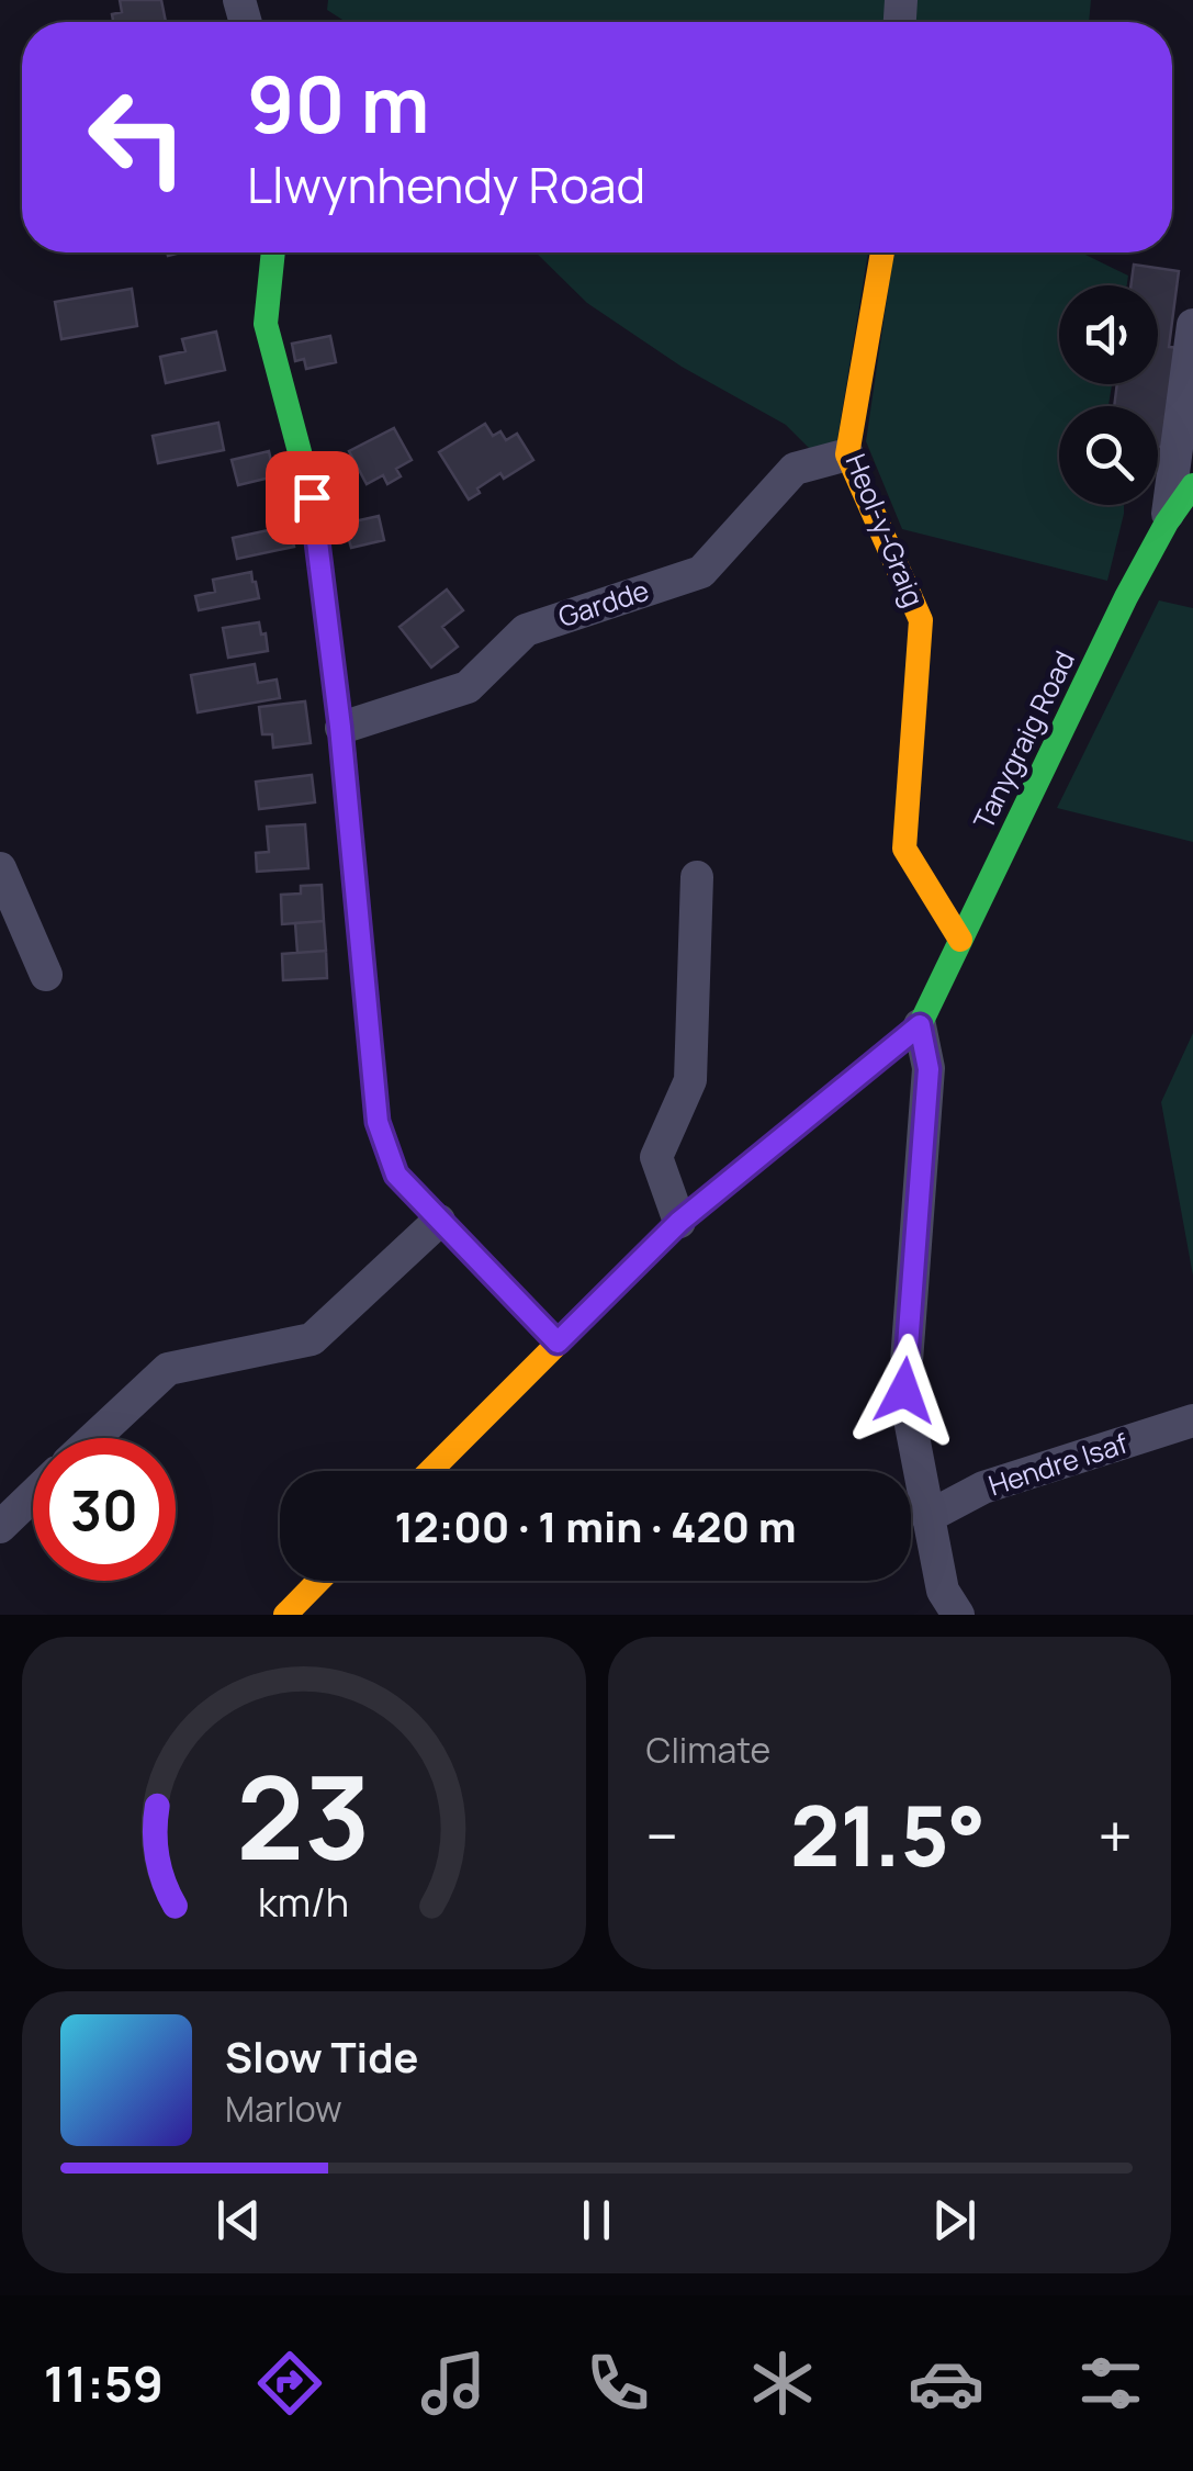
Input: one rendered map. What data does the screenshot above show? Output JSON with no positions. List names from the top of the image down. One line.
{"streets":{"street":["Heol-y-Graig","Gardde","Tanygraig Road","Hendre Isaf"]},"crossings":[["Heol-y-Graig","Gardde"],["Heol-y-Graig","Tanygraig Road"]],"page":{"turn":["90 m","Llwynhendy Road"],"limit":"30","trip":"12:00 · 1 min · 420 m","tile":"Climate","heat":["−","21.5°","+"],"song":["Slow Tide","Marlow"],"tabs":"11:59","gauge":["23","km/h"]}}
